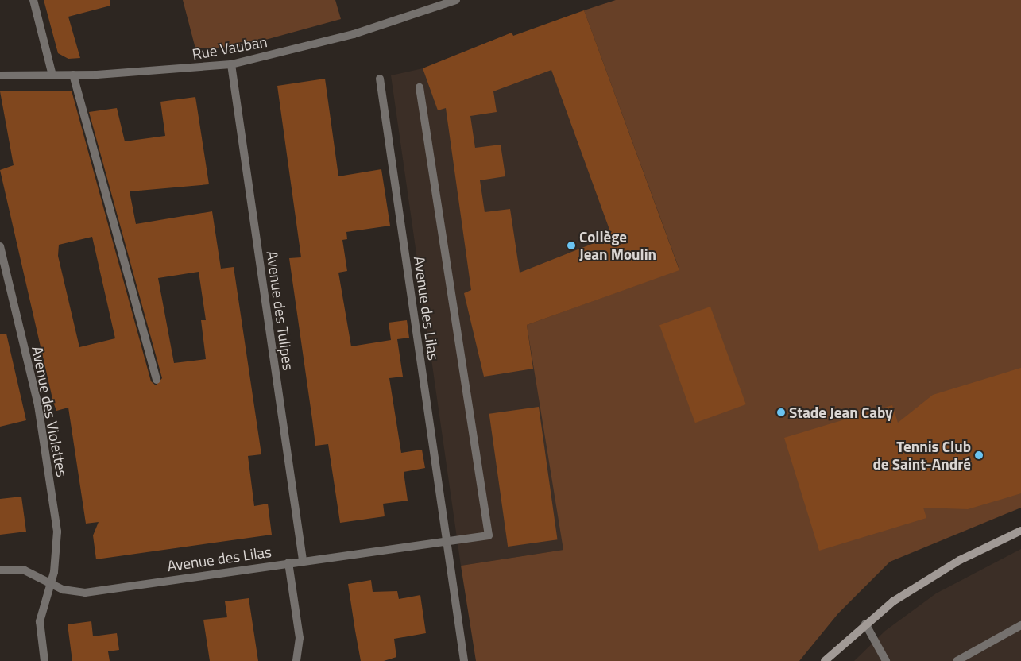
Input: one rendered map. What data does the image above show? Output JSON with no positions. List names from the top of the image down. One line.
{"streets":{"street":["Rue Vauban","Avenue des Lilas","Avenue des Tulipes","Avenue des Violettes"]},"crossings":[["Rue Vauban","Avenue des Tulipes"],["Avenue des Lilas","Avenue des Tulipes"],["Avenue des Lilas","Avenue des Violettes"]],"places":["Collège Jean Moulin","Stade Jean Caby","Tennis Club de Saint-André"]}
